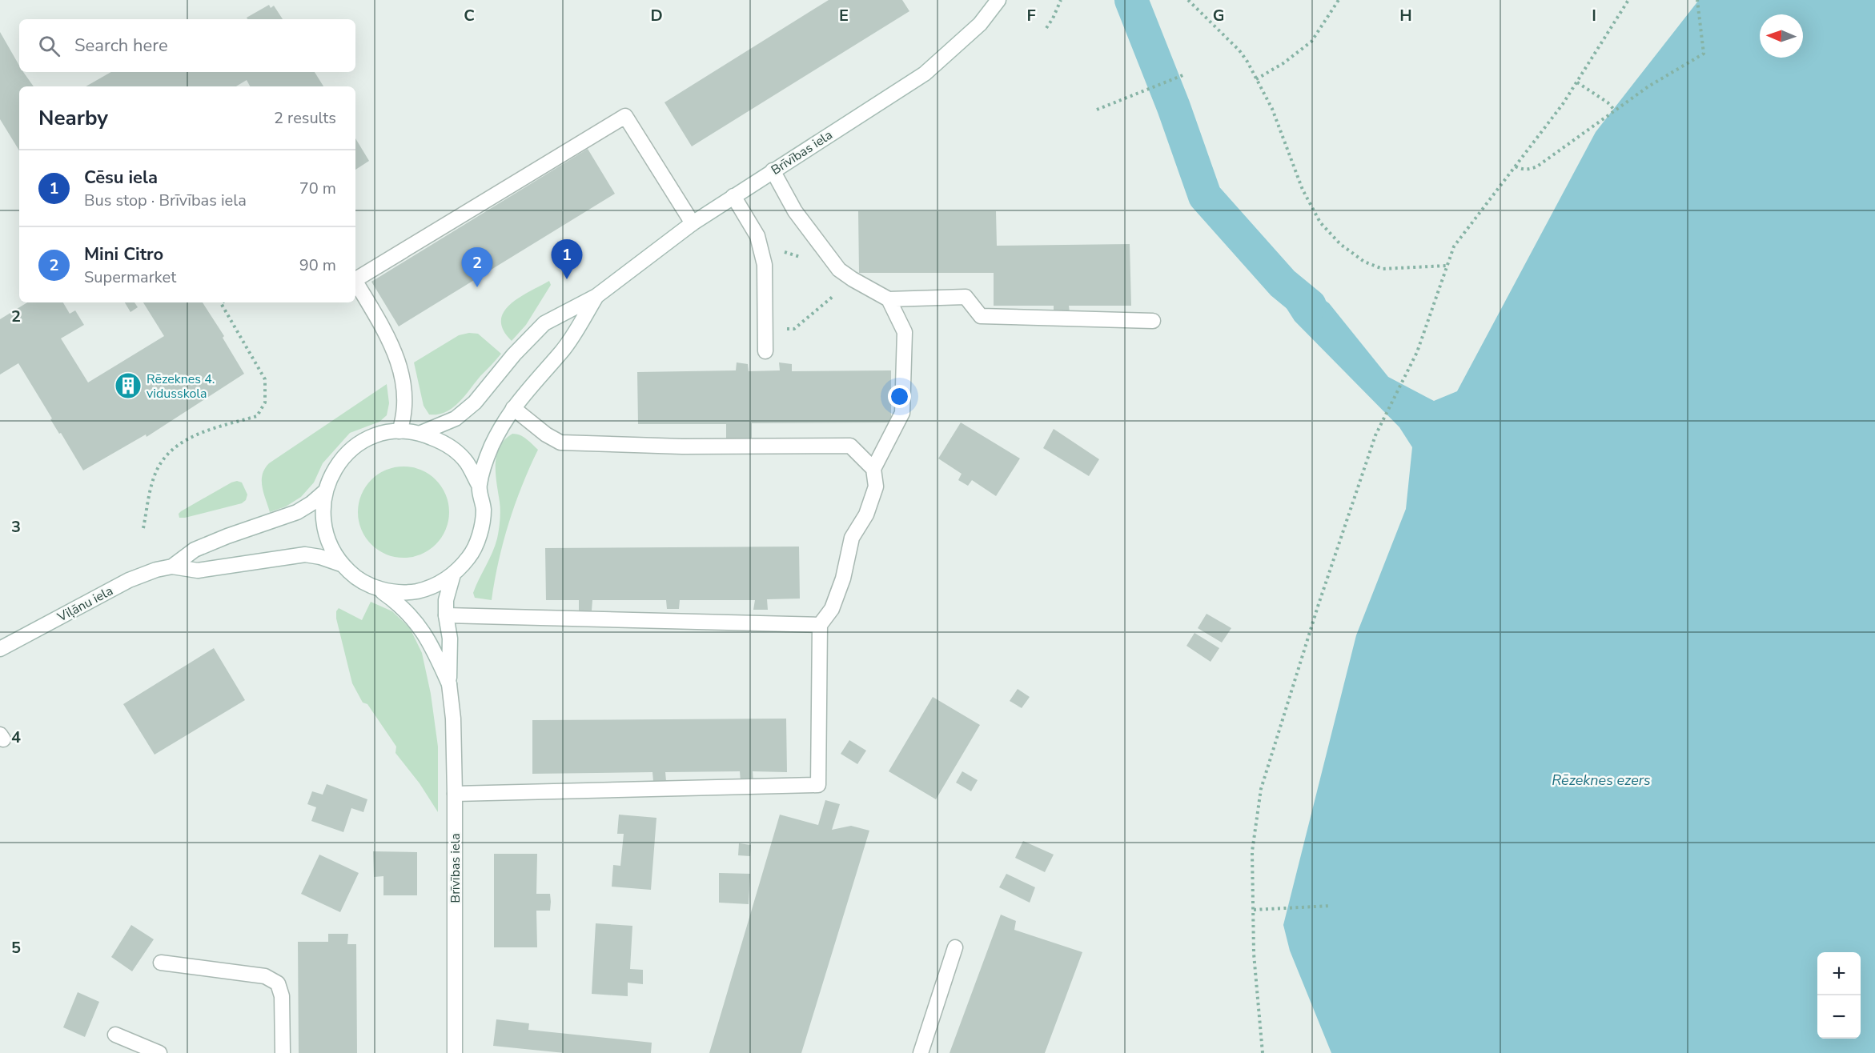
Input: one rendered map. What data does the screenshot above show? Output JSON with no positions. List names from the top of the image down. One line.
{"streets":{"main road":["Brīvības iela","Viļānu iela"]},"water":["Rēzeknes ezers"],"places":{"building":["Rēzeknes 4. vidusskola"]},"north":"left","page":{"search":"Search here","heading":["Nearby","2 results"],"list":[{"mark":"1","name":"Cēsu iela","note":"Bus stop · Brīvības iela","value":"70 m"},{"mark":"2","name":"Mini Citro","note":"Supermarket","value":"90 m"}],"pins":["1","2"],"map_buttons":["+","−"]},"grid":{"columns":["C","D","E","F","G","H","I"],"rows":["2","3","4","5"]}}
